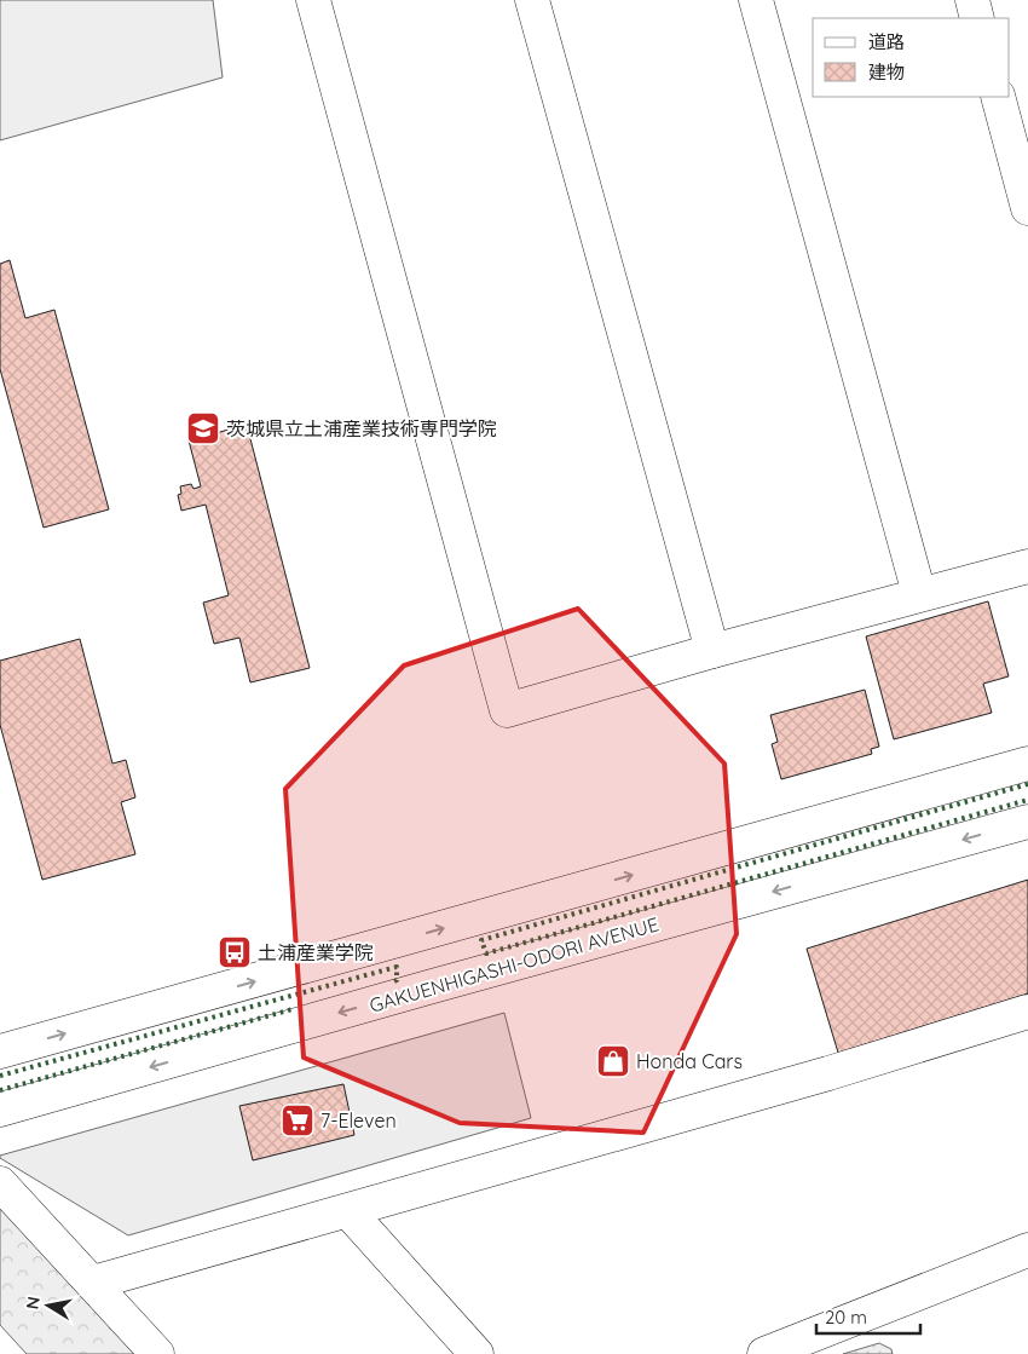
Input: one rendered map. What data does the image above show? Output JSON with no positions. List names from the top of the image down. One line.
{"streets":{"street":["GAKUENHIGASHI-ODORI AVENUE"]},"places":{"school or university":["茨城県立土浦産業技術専門学院"],"bus stop":["土浦産業学院"],"shop":["Honda Cars"],"supermarket":["7-Eleven"]},"legend":["道路","建物"],"scale_bar":"20 m","north":"left"}
